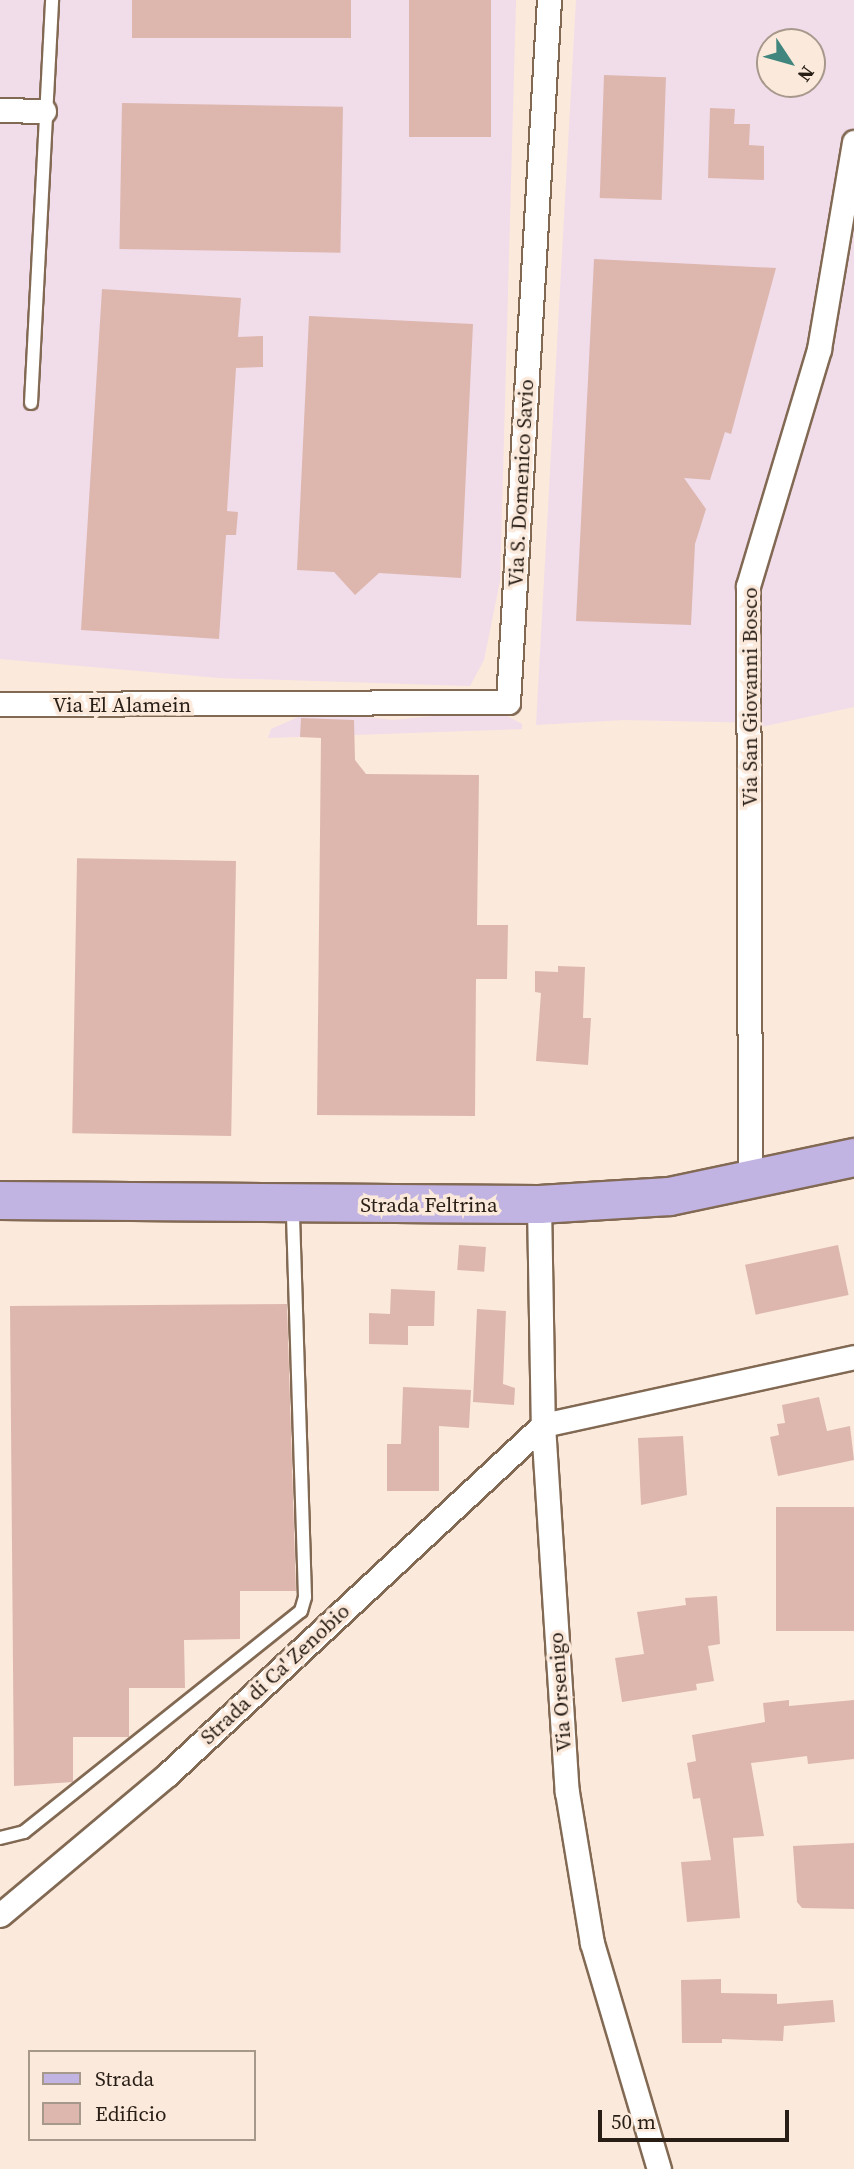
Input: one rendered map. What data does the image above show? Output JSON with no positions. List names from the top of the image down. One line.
{"streets":{"main road":["Strada Feltrina"],"street":["Via S. Domenico Savio","Via San Giovanni Bosco","Via El Alamein","Strada di Ca' Zenobio","Via Orsenigo"]},"crossings":[["Via S. Domenico Savio","Via El Alamein"],["Via San Giovanni Bosco","Strada Feltrina"],["Strada Feltrina","Via Orsenigo"],["Strada di Ca' Zenobio","Via Orsenigo"]],"legend":["Strada","Edificio"],"scale_bar":"50 m","north":"bottom right"}
